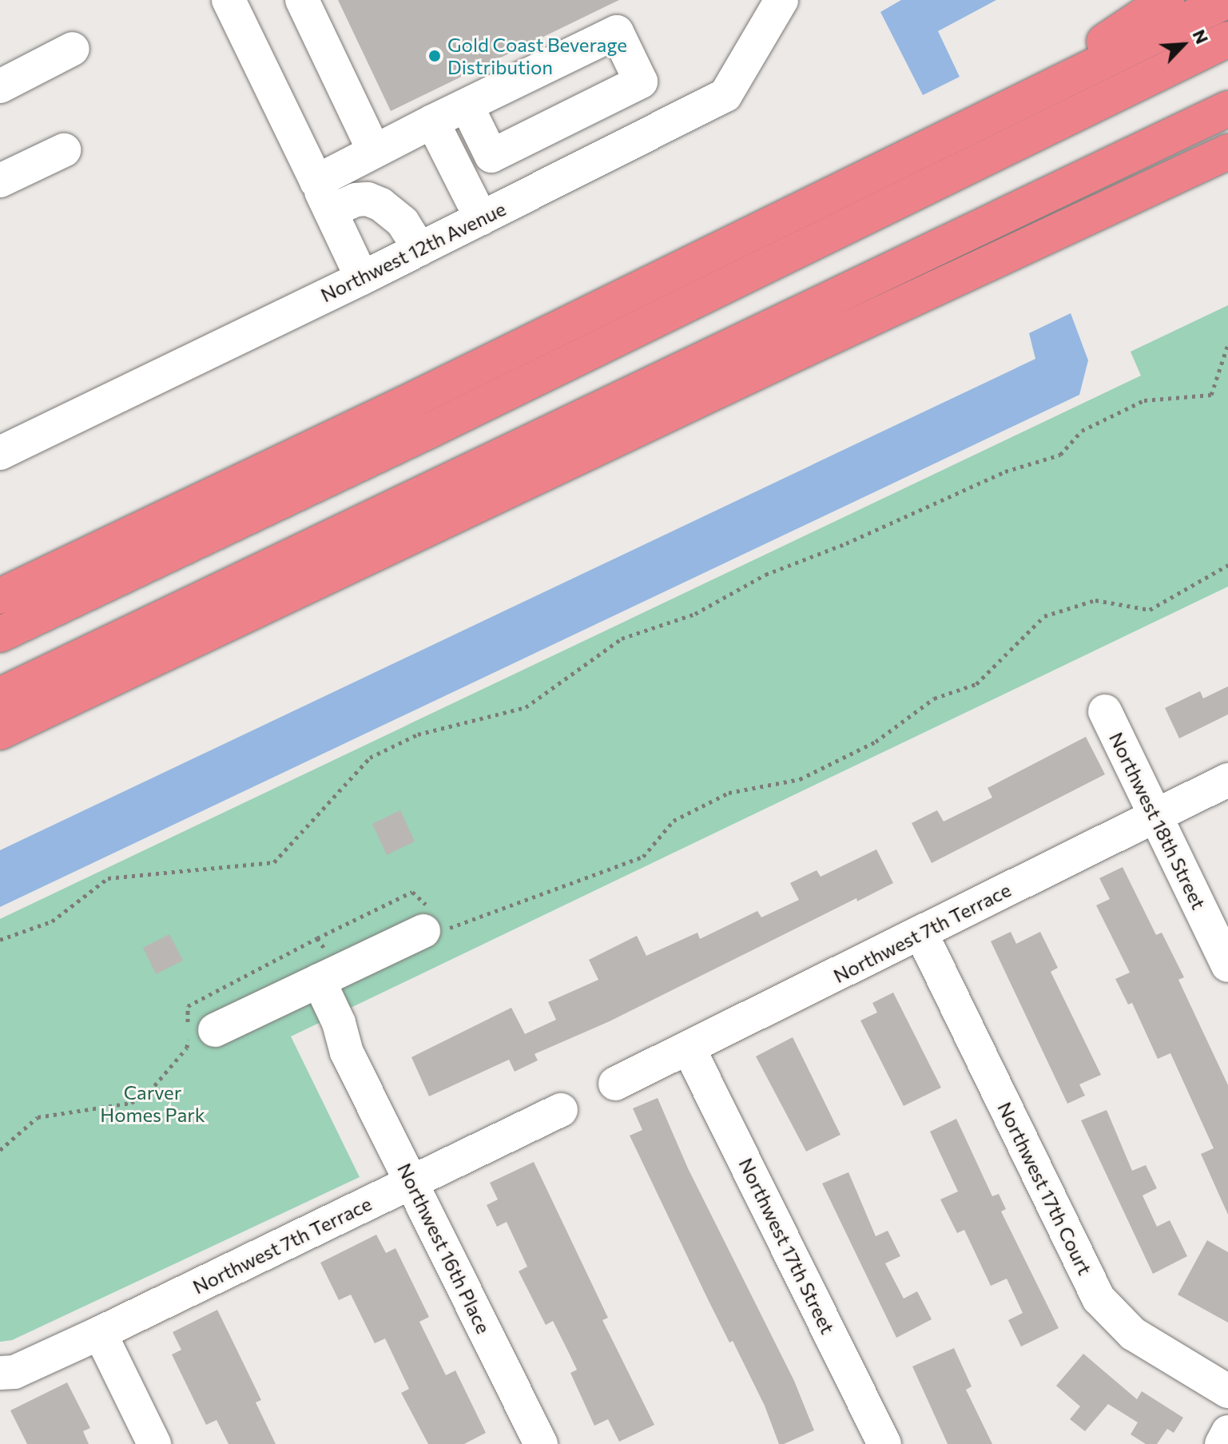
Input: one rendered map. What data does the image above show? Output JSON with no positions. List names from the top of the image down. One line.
{"streets":{"street":["Northwest 12th Avenue","Northwest 18th Street","Northwest 7th Terrace","Northwest 17th Court","Northwest 17th Street","Northwest 16th Place"]},"crossings":[["Northwest 18th Street","Northwest 7th Terrace"],["Northwest 7th Terrace","Northwest 17th Court"],["Northwest 7th Terrace","Northwest 17th Street"],["Northwest 7th Terrace","Northwest 16th Place"]],"parks":["Carver Homes Park"],"places":["Gold Coast Beverage Distribution"],"north":"top right"}
